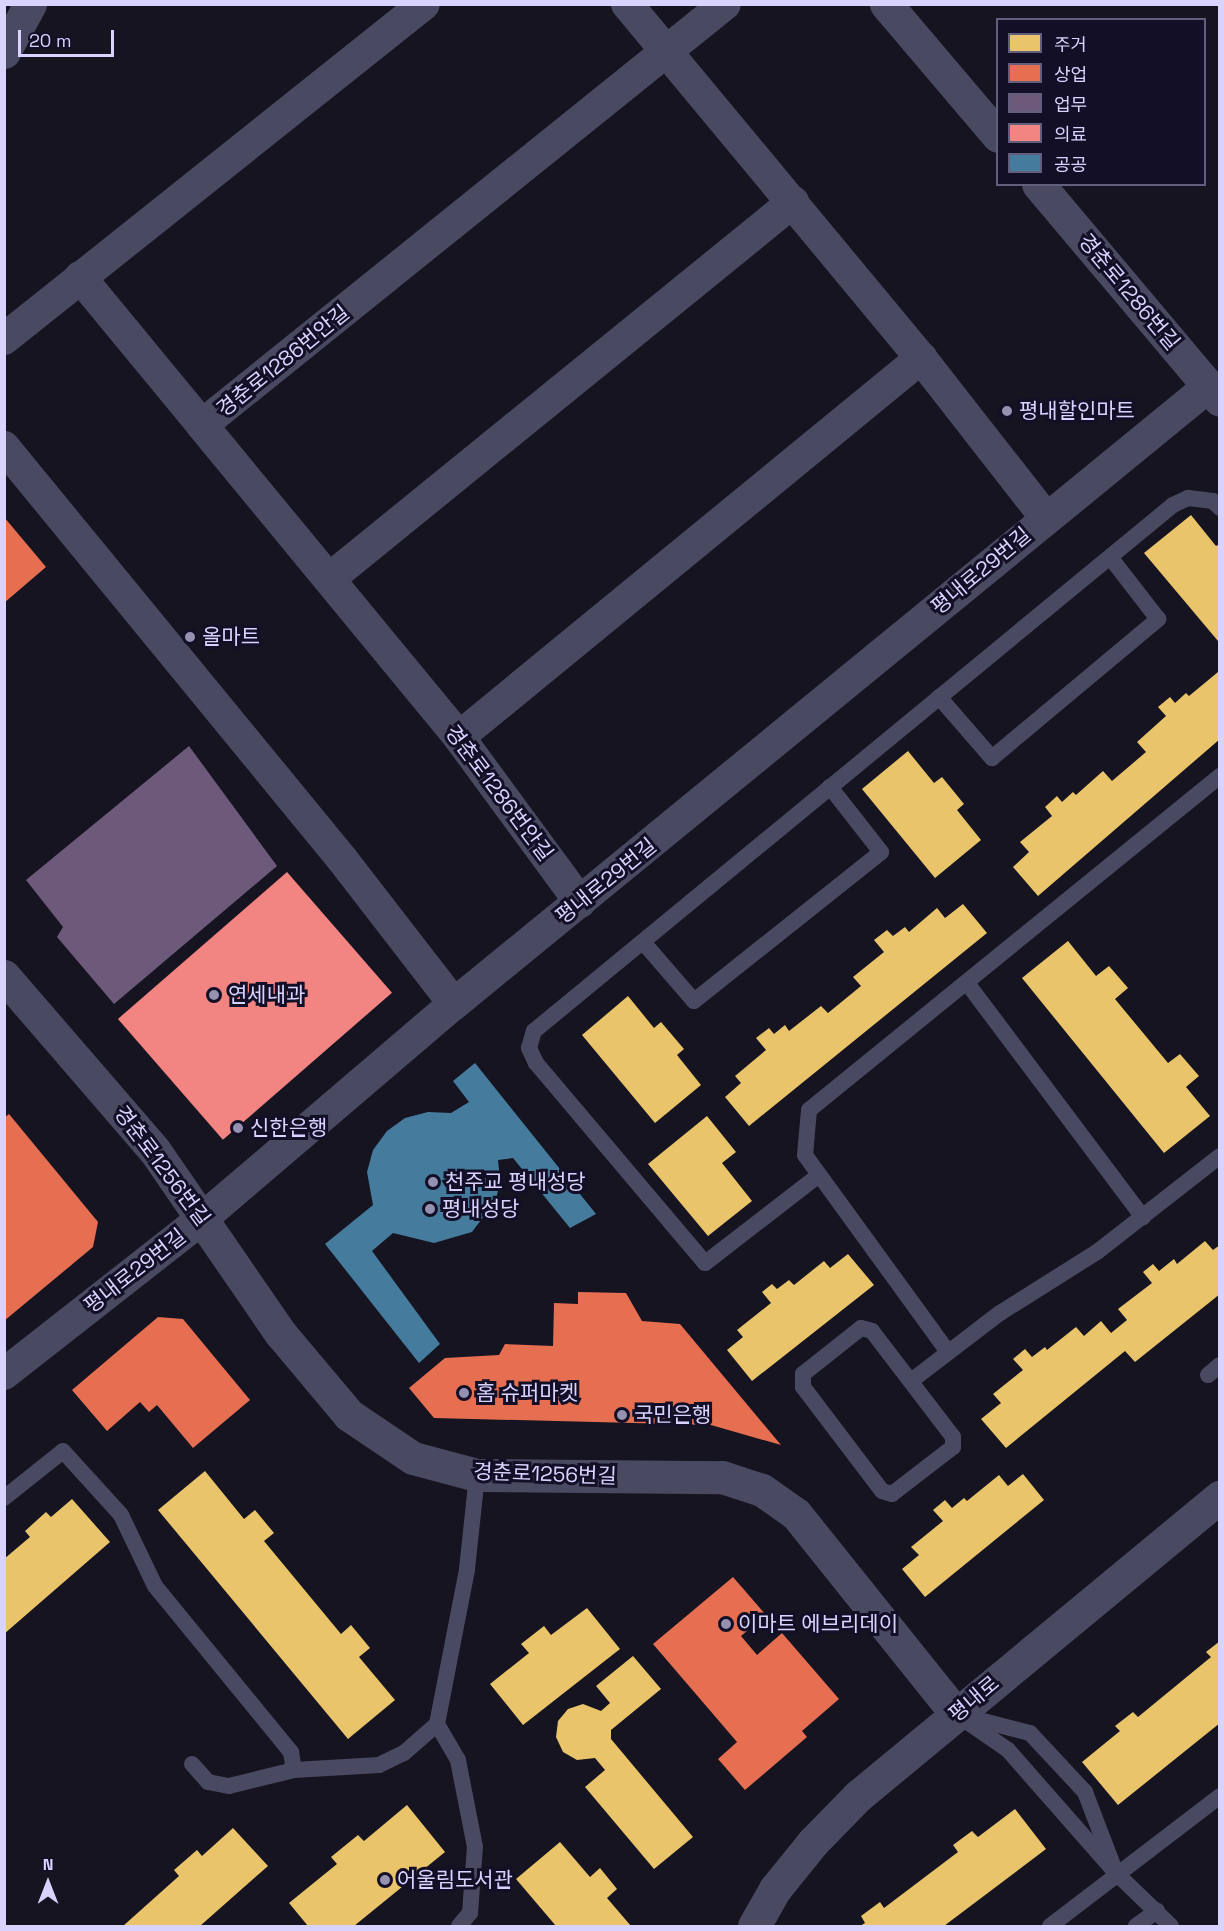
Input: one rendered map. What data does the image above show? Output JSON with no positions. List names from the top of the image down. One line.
{"streets":{"street":["경춘로1286번길","경춘로1286번안길","평내로29번길","경춘로1256번길","평내로"]},"crossings":[["경춘로1286번길","평내로29번길"],["경춘로1286번안길","평내로29번길"],["평내로29번길","경춘로1256번길"],["경춘로1256번길","평내로"]],"places":["평내할인마트","올마트","연세내과","신한은행","천주교 평내성당","평내성당","홈 슈퍼마켓","국민은행","이마트 에브리데이","어울림도서관"],"legend":["주거","상업","업무","의료","공공"],"scale_bar":"20 m","north":"top"}
